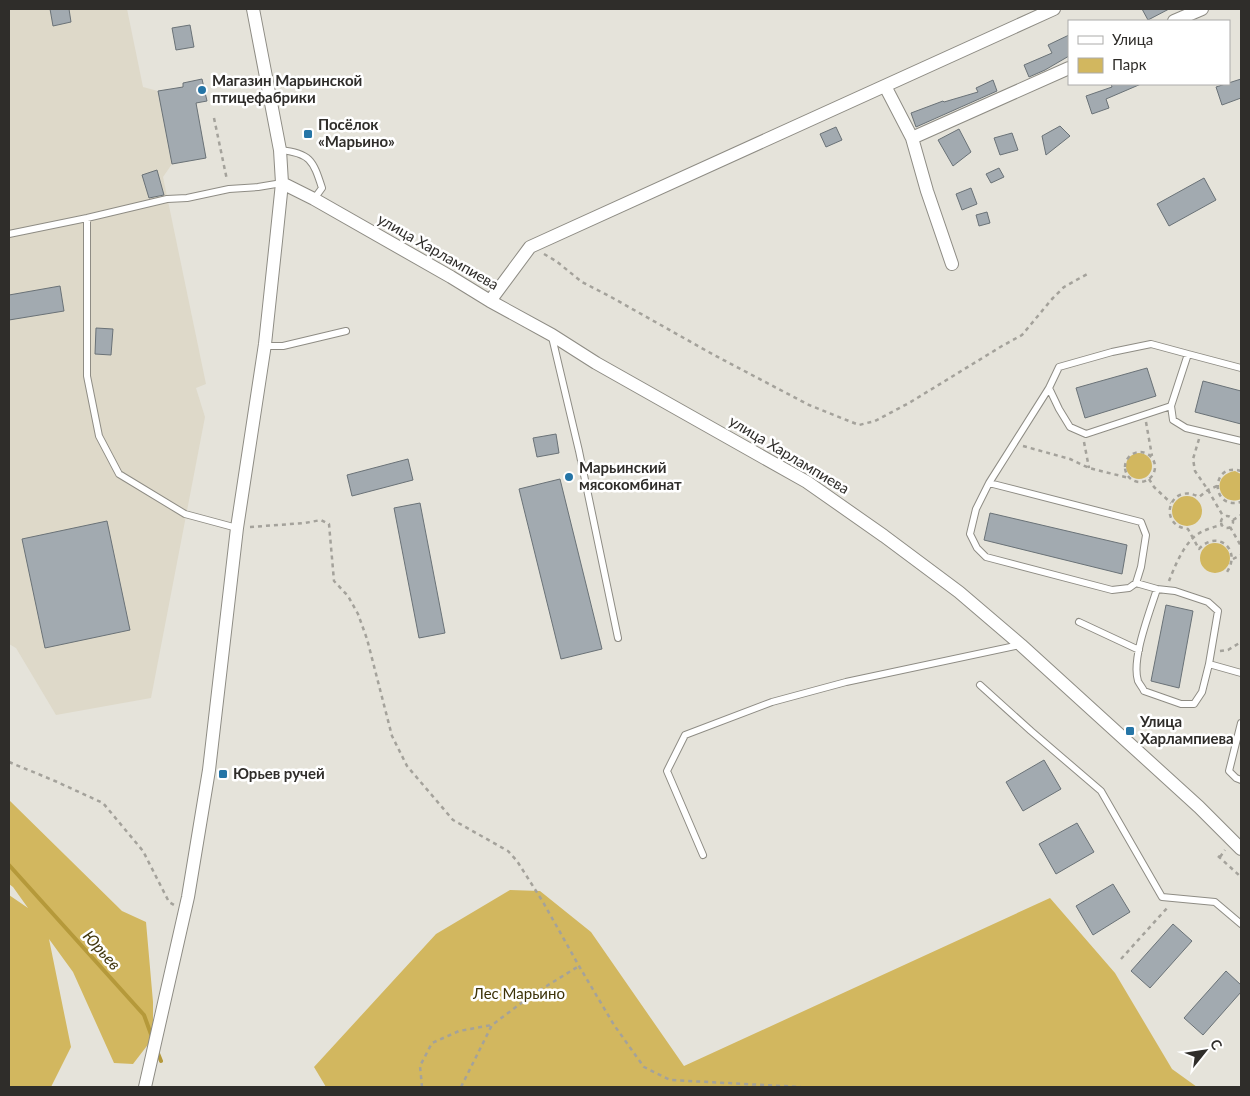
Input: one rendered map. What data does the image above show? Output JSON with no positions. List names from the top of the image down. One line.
{"streets":{"street":["улица Харлампиева"]},"water":["Юрьев"],"parks":["Лес Марьино"],"places":{"other":["Магазин Марьинской птицефабрики","Марьинский мясокомбинат"],"transit":["Посёлок «Марьино»","Улица Харлампиева","Юрьев ручей"]},"legend":["Улица","Парк"],"north":"top right"}
